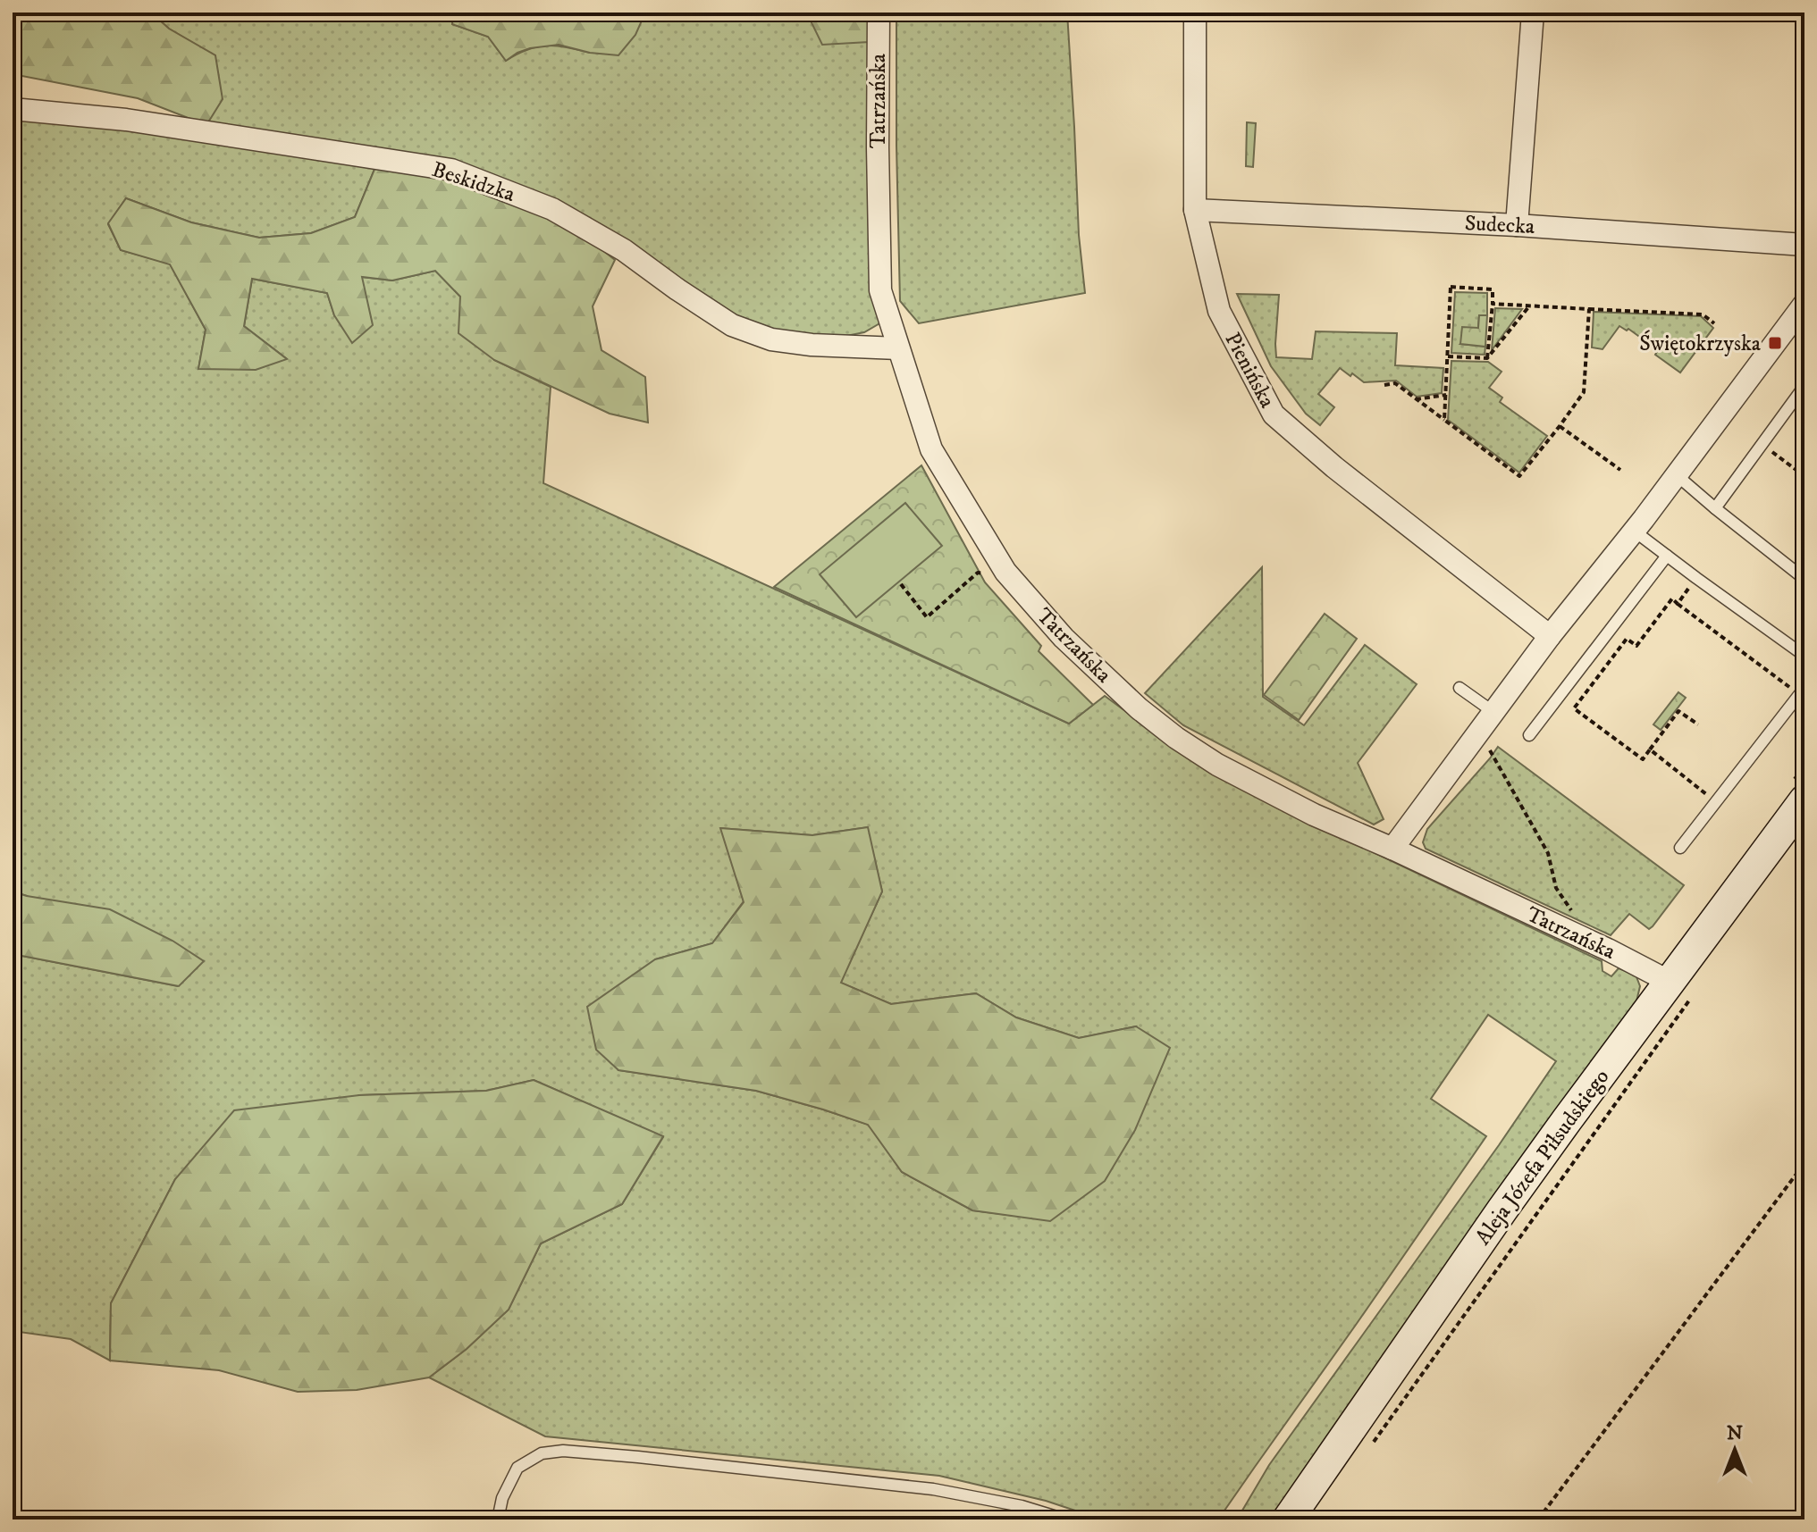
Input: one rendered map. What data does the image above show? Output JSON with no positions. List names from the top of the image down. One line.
{"streets":{"main road":["Aleja Józefa Piłsudskiego"],"street":["Tatrzańska","Beskidzka","Sudecka","Pienińska"]},"crossings":[["Tatrzańska","Beskidzka"],["Tatrzańska","Aleja Józefa Piłsudskiego"],["Sudecka","Pienińska"]],"places":{"transit":["Świętokrzyska"]},"north":"top"}
